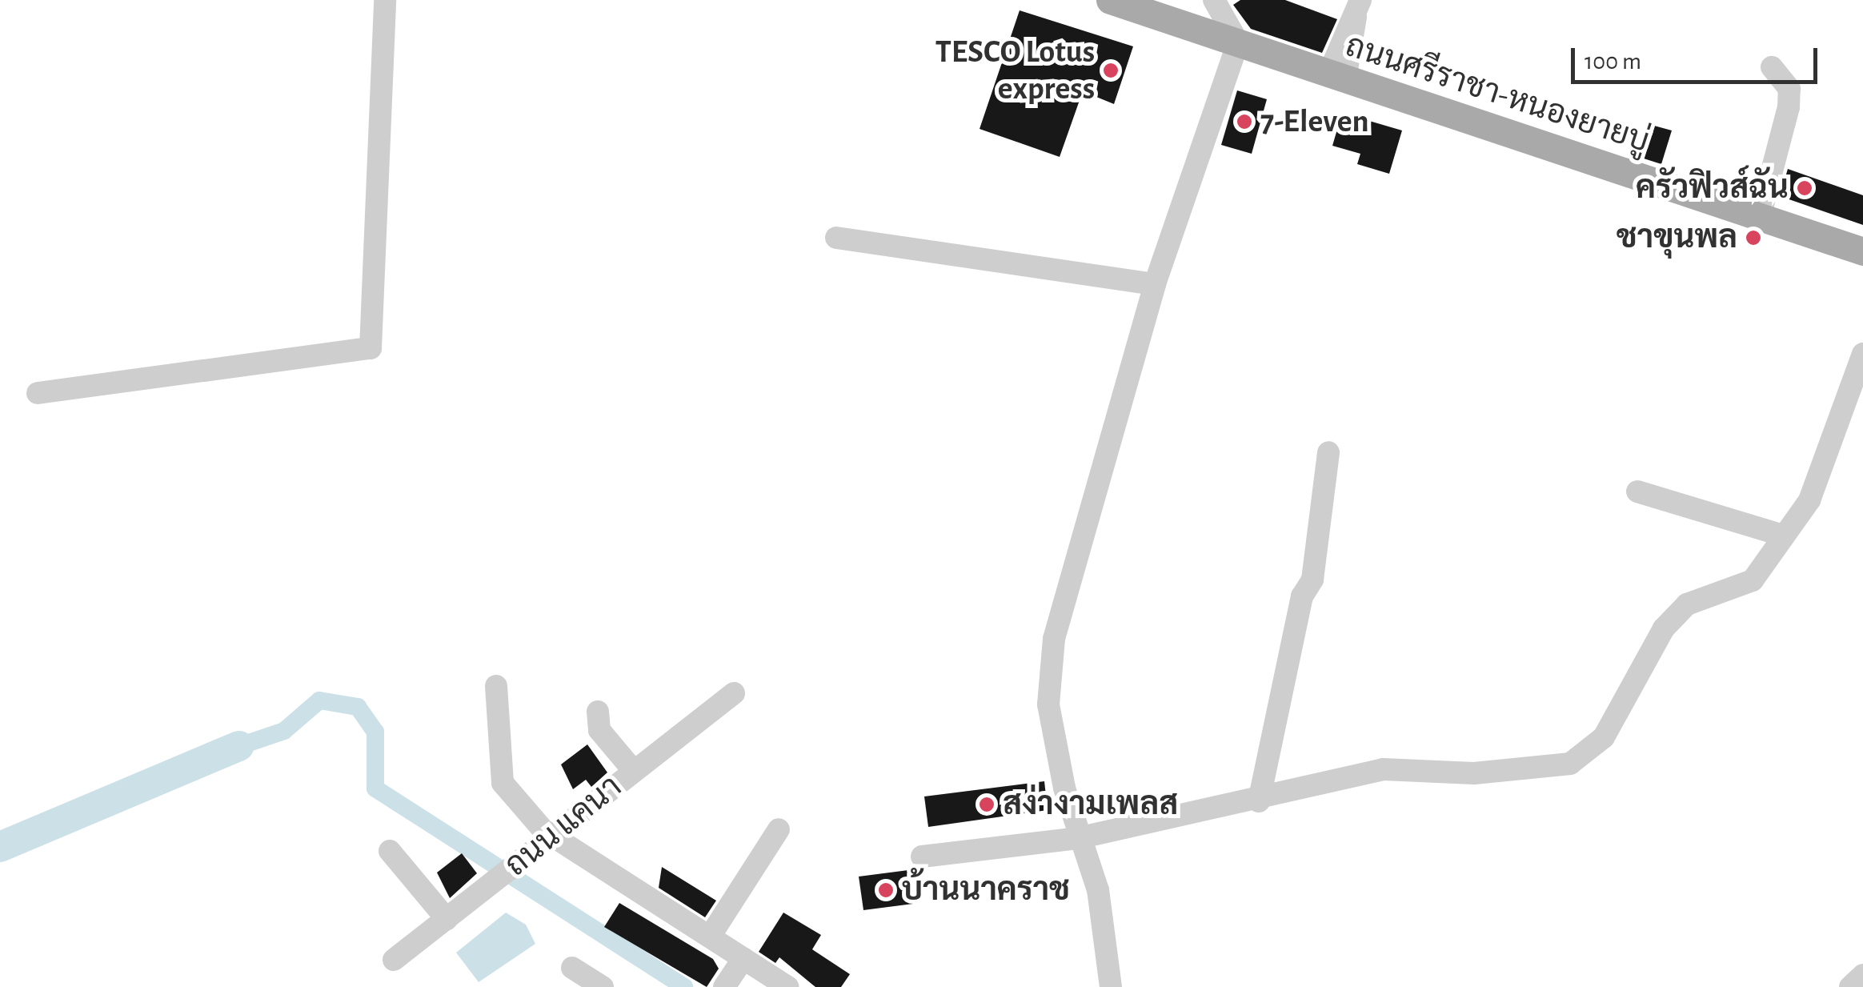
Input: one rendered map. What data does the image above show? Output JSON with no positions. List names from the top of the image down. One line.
{"streets":{"main road":["ถนนศรีราชา-หนองยายบู่"],"street":["ถนน แคนา"]},"places":["TESCO Lotus express","7-Eleven","ครัวฟิวส์ฉัน","ชาขุนพล","สง่างามเพลส","บ้านนาคราช"],"scale_bar":"100 m"}
